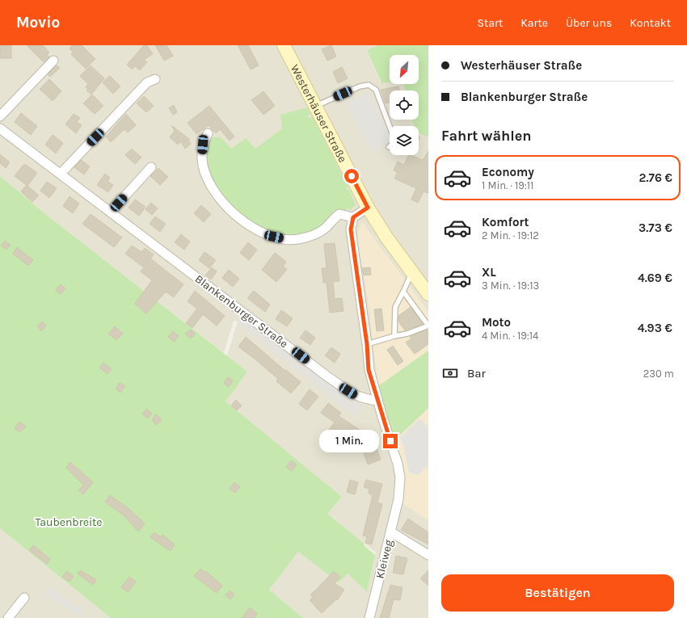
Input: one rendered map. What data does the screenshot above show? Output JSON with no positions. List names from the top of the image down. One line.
{"streets":{"main road":["Westerhäuser Straße"],"street":["Blankenburger Straße","Kleiweg"]},"crossings":[["Blankenburger Straße","Kleiweg"]],"parks":["Taubenbreite"],"north":"bottom left","page":{"header":"Movio","nav":["Start","Karte","Über uns","Kontakt"],"banner":["Westerhäuser Straße","Blankenburger Straße"],"heading":"Fahrt wählen","list":[{"name":"Economy","note":"1 Min. · 19:11","value":"2.76 €"},{"name":"Komfort","note":"2 Min. · 19:12","value":"3.73 €"},{"name":"XL","note":"3 Min. · 19:13","value":"4.69 €"},{"name":"Moto","note":"4 Min. · 19:14","value":"4.93 €"}],"pay":["Bar","230 m"],"bubble":"1 Min.","buttons":"Bestätigen"}}
